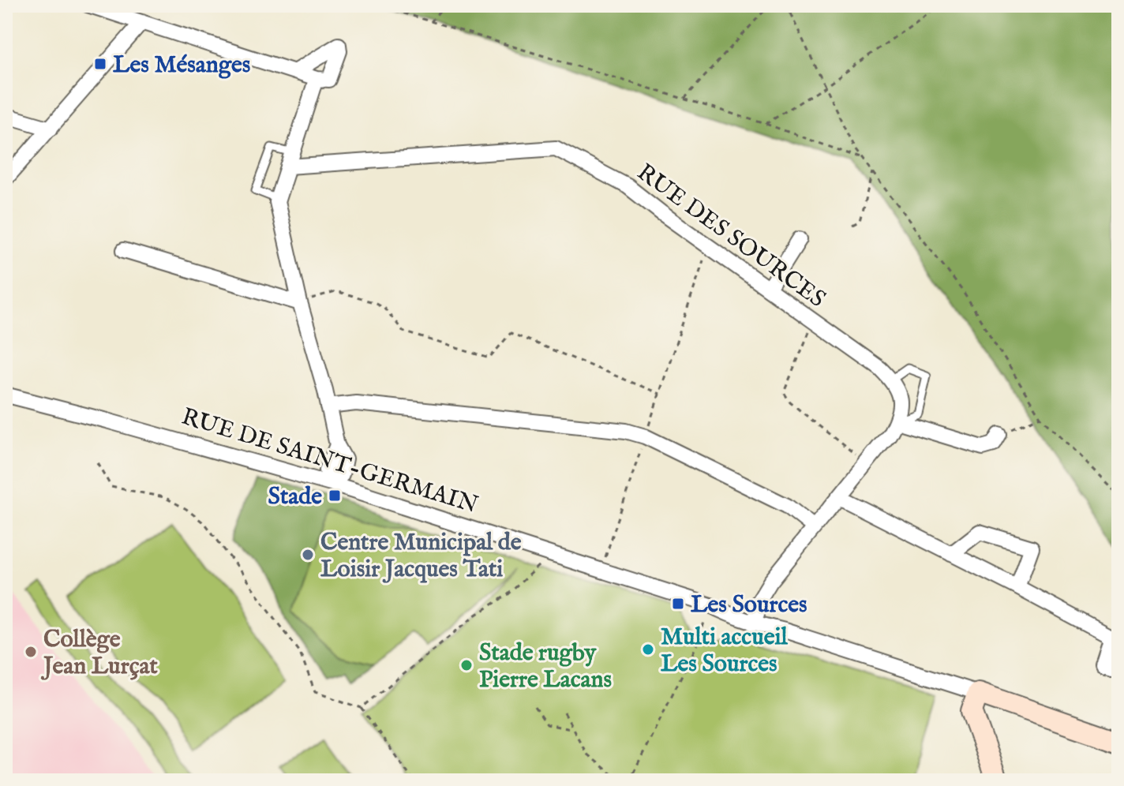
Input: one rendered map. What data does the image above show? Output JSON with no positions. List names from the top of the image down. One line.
{"streets":{"street":["RUE DES SOURCES","RUE DE SAINT-GERMAIN"]},"places":{"transit":["Les Mésanges","Stade","Les Sources"],"other":["Centre Municipal de Loisir Jacques Tati","Multi accueil Les Sources","Collège Jean Lurçat","Stade rugby Pierre Lacans"]}}
